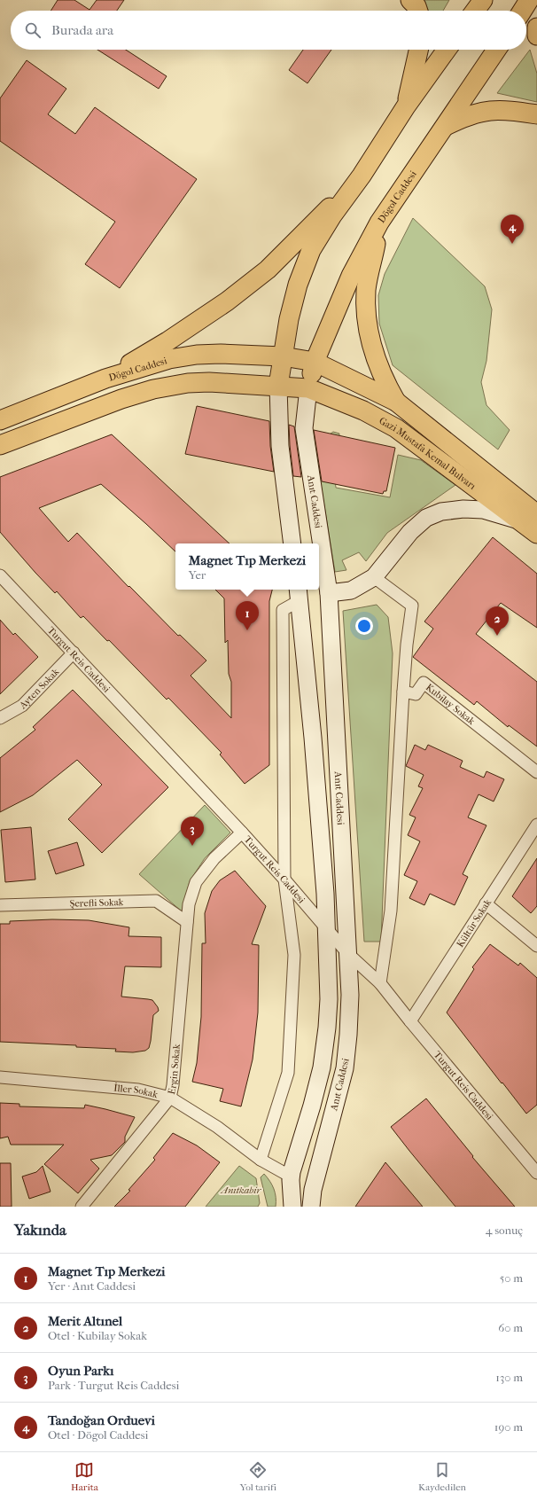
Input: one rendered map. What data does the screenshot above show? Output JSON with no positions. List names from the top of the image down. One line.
{"streets":{"main road":["Dögol Caddesi","Gazi Mustafa Kemal Bulvarı","Anıt Caddesi"],"street":["Turgut Reis Caddesi","Ayten Sokak","Kubilay Sokak","Şerefli Sokak","Kültür Sokak","Ergin Sokak","İller Sokak"]},"crossings":[["Dögol Caddesi","Gazi Mustafa Kemal Bulvarı"],["Dögol Caddesi","Anıt Caddesi"],["Gazi Mustafa Kemal Bulvarı","Anıt Caddesi"],["Anıt Caddesi","Turgut Reis Caddesi"],["Turgut Reis Caddesi","Ayten Sokak"],["Turgut Reis Caddesi","Kültür Sokak"],["Turgut Reis Caddesi","Ergin Sokak"],["Şerefli Sokak","Ergin Sokak"],["Ergin Sokak","İller Sokak"]],"parks":["Anıtkabir"],"page":{"search":"Burada ara","pins":["4","1","2","3"],"popup":["Magnet Tıp Merkezi","Yer"],"heading":["Yakında","4 sonuç"],"list":[{"mark":"1","name":"Magnet Tıp Merkezi","note":"Yer · Anıt Caddesi","value":"50 m"},{"mark":"2","name":"Merit Altınel","note":"Otel · Kubilay Sokak","value":"60 m"},{"mark":"3","name":"Oyun Parkı","note":"Park · Turgut Reis Caddesi","value":"130 m"},{"mark":"4","name":"Tandoğan Orduevi","note":"Otel · Dögol Caddesi","value":"190 m"}],"nav":["Harita","Yol tarifi","Kaydedilen"]}}
